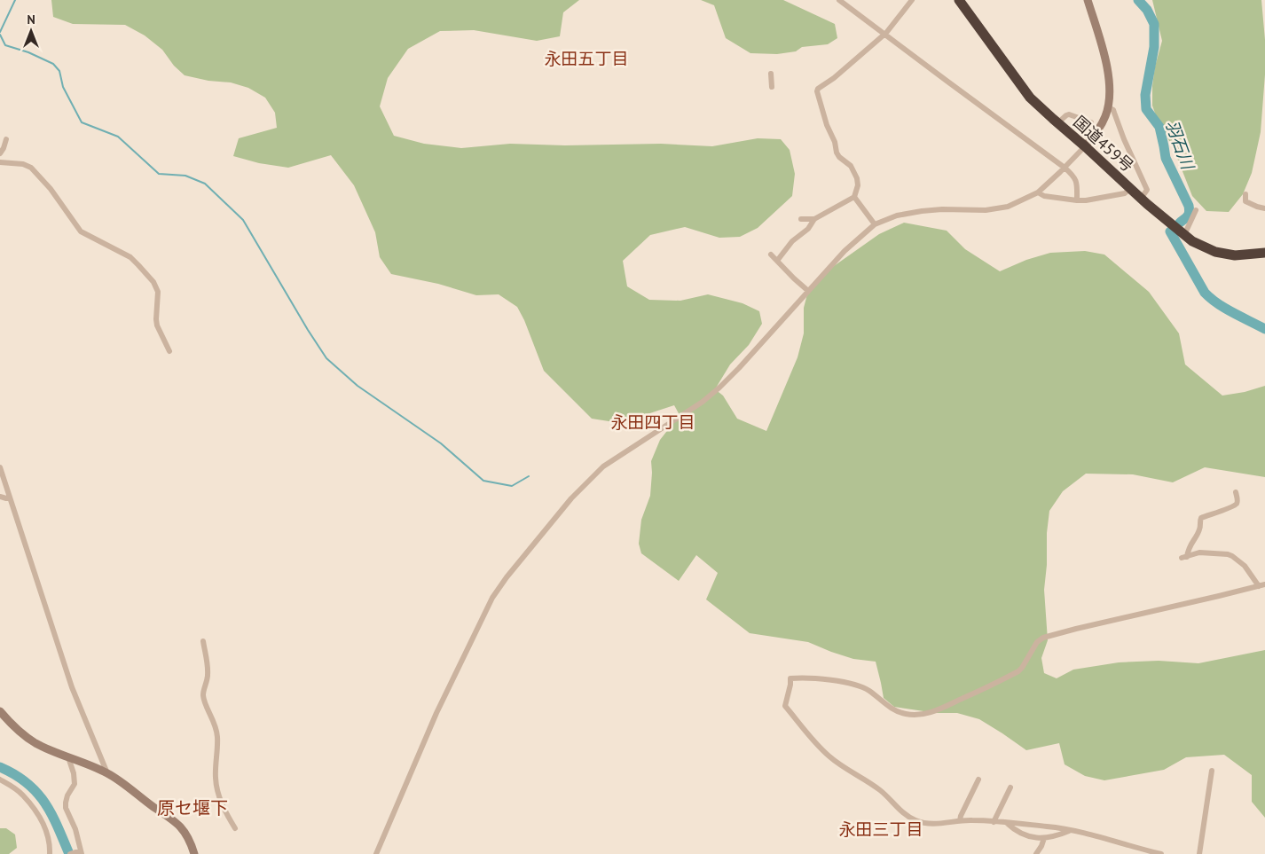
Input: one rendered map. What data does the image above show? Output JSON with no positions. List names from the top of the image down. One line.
{"streets":{"highway":["国道459号"]},"districts":["永田五丁目","永田四丁目","原セ堰下","永田三丁目"],"water":["羽石川"],"north":"top"}
